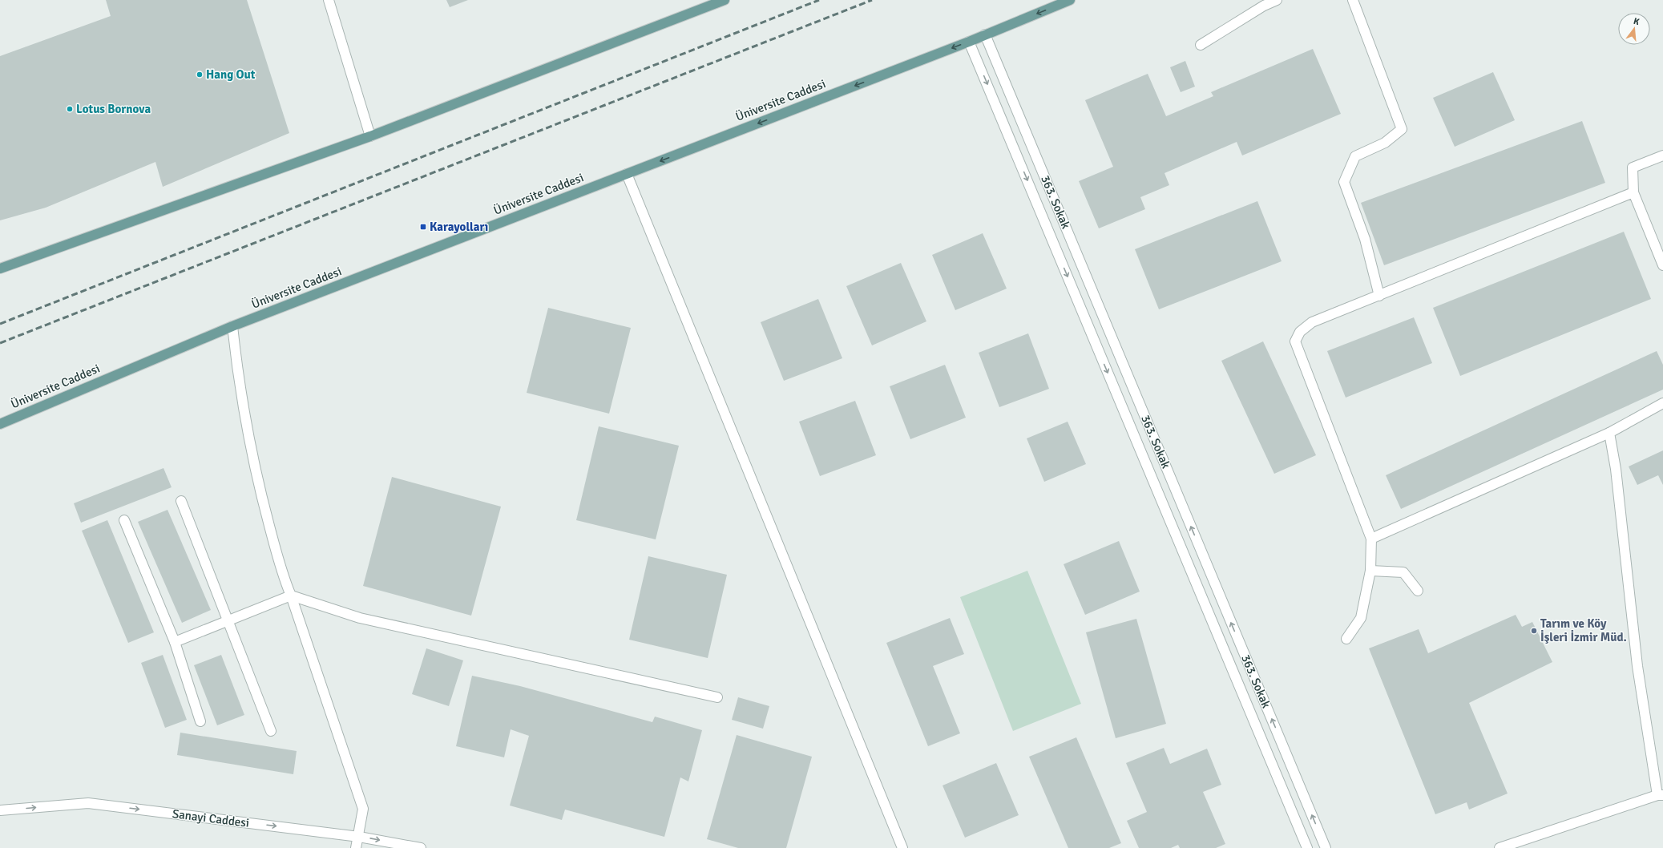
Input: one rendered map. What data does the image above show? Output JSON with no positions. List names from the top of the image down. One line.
{"streets":{"main road":["Üniversite Caddesi"],"street":["363. Sokak","Sanayi Caddesi"]},"crossings":[["Üniversite Caddesi","363. Sokak"]],"one_way":["Üniversite Caddesi","Sanayi Caddesi"],"places":{"other":["Hang Out","Lotus Bornova","Tarım ve Köy İşleri İzmir Müd."],"transit":["Karayolları"]},"north":"top"}
